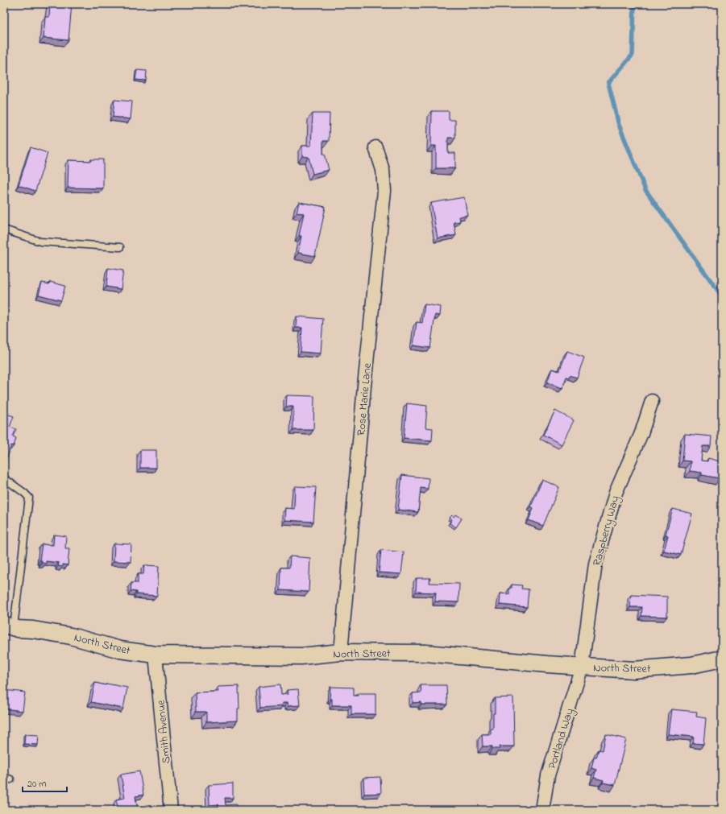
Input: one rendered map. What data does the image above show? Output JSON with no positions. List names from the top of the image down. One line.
{"streets":{"street":["Rose Marie Lane","Raspberry Way","North Street","Smith Avenue","Portland Way"]},"crossings":[["Rose Marie Lane","North Street"],["Raspberry Way","North Street"],["Raspberry Way","Portland Way"],["North Street","Smith Avenue"],["North Street","Portland Way"]],"scale_bar":"20 m"}
